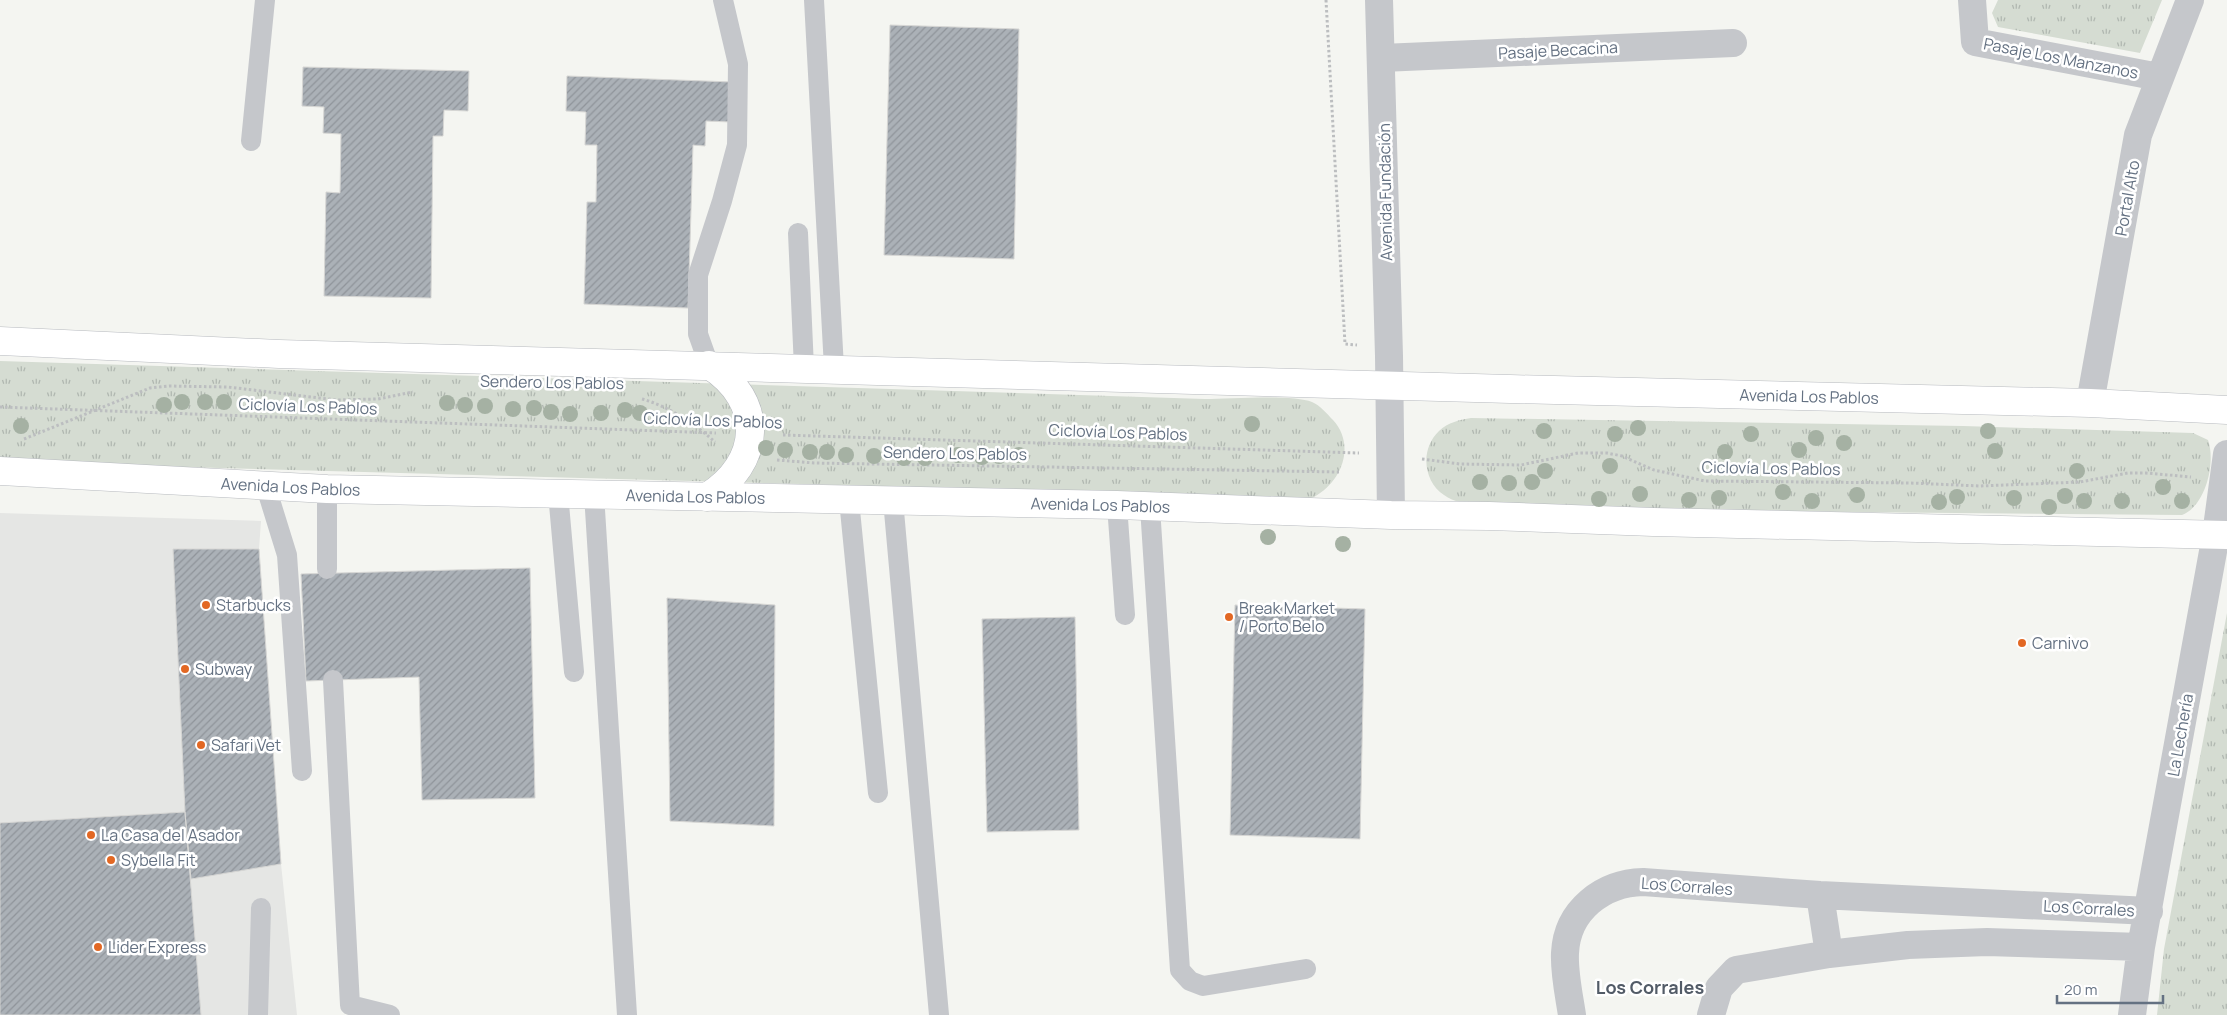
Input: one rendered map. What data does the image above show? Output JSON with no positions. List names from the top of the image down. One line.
{"streets":{"main road":["Avenida Los Pablos"],"street":["Pasaje Becacina","Pasaje Los Manzanos","Avenida Fundación","Portal Alto","La Lechería","Los Corrales"],"path":["Sendero Los Pablos","Ciclovía Los Pablos"]},"crossings":[["Pasaje Becacina","Avenida Fundación"],["Pasaje Los Manzanos","Portal Alto"],["Avenida Fundación","Avenida Los Pablos"],["Portal Alto","Avenida Los Pablos"],["Sendero Los Pablos","Ciclovía Los Pablos"],["Avenida Los Pablos","La Lechería"],["Ciclovía Los Pablos","La Lechería"],["La Lechería","Los Corrales"]],"districts":["Los Corrales"],"places":["Starbucks","Break Market / Porto Belo","Carnivo","Subway","Safari Vet","La Casa del Asador","Sybella Fit","Lider Express"],"scale_bar":"20 m"}
